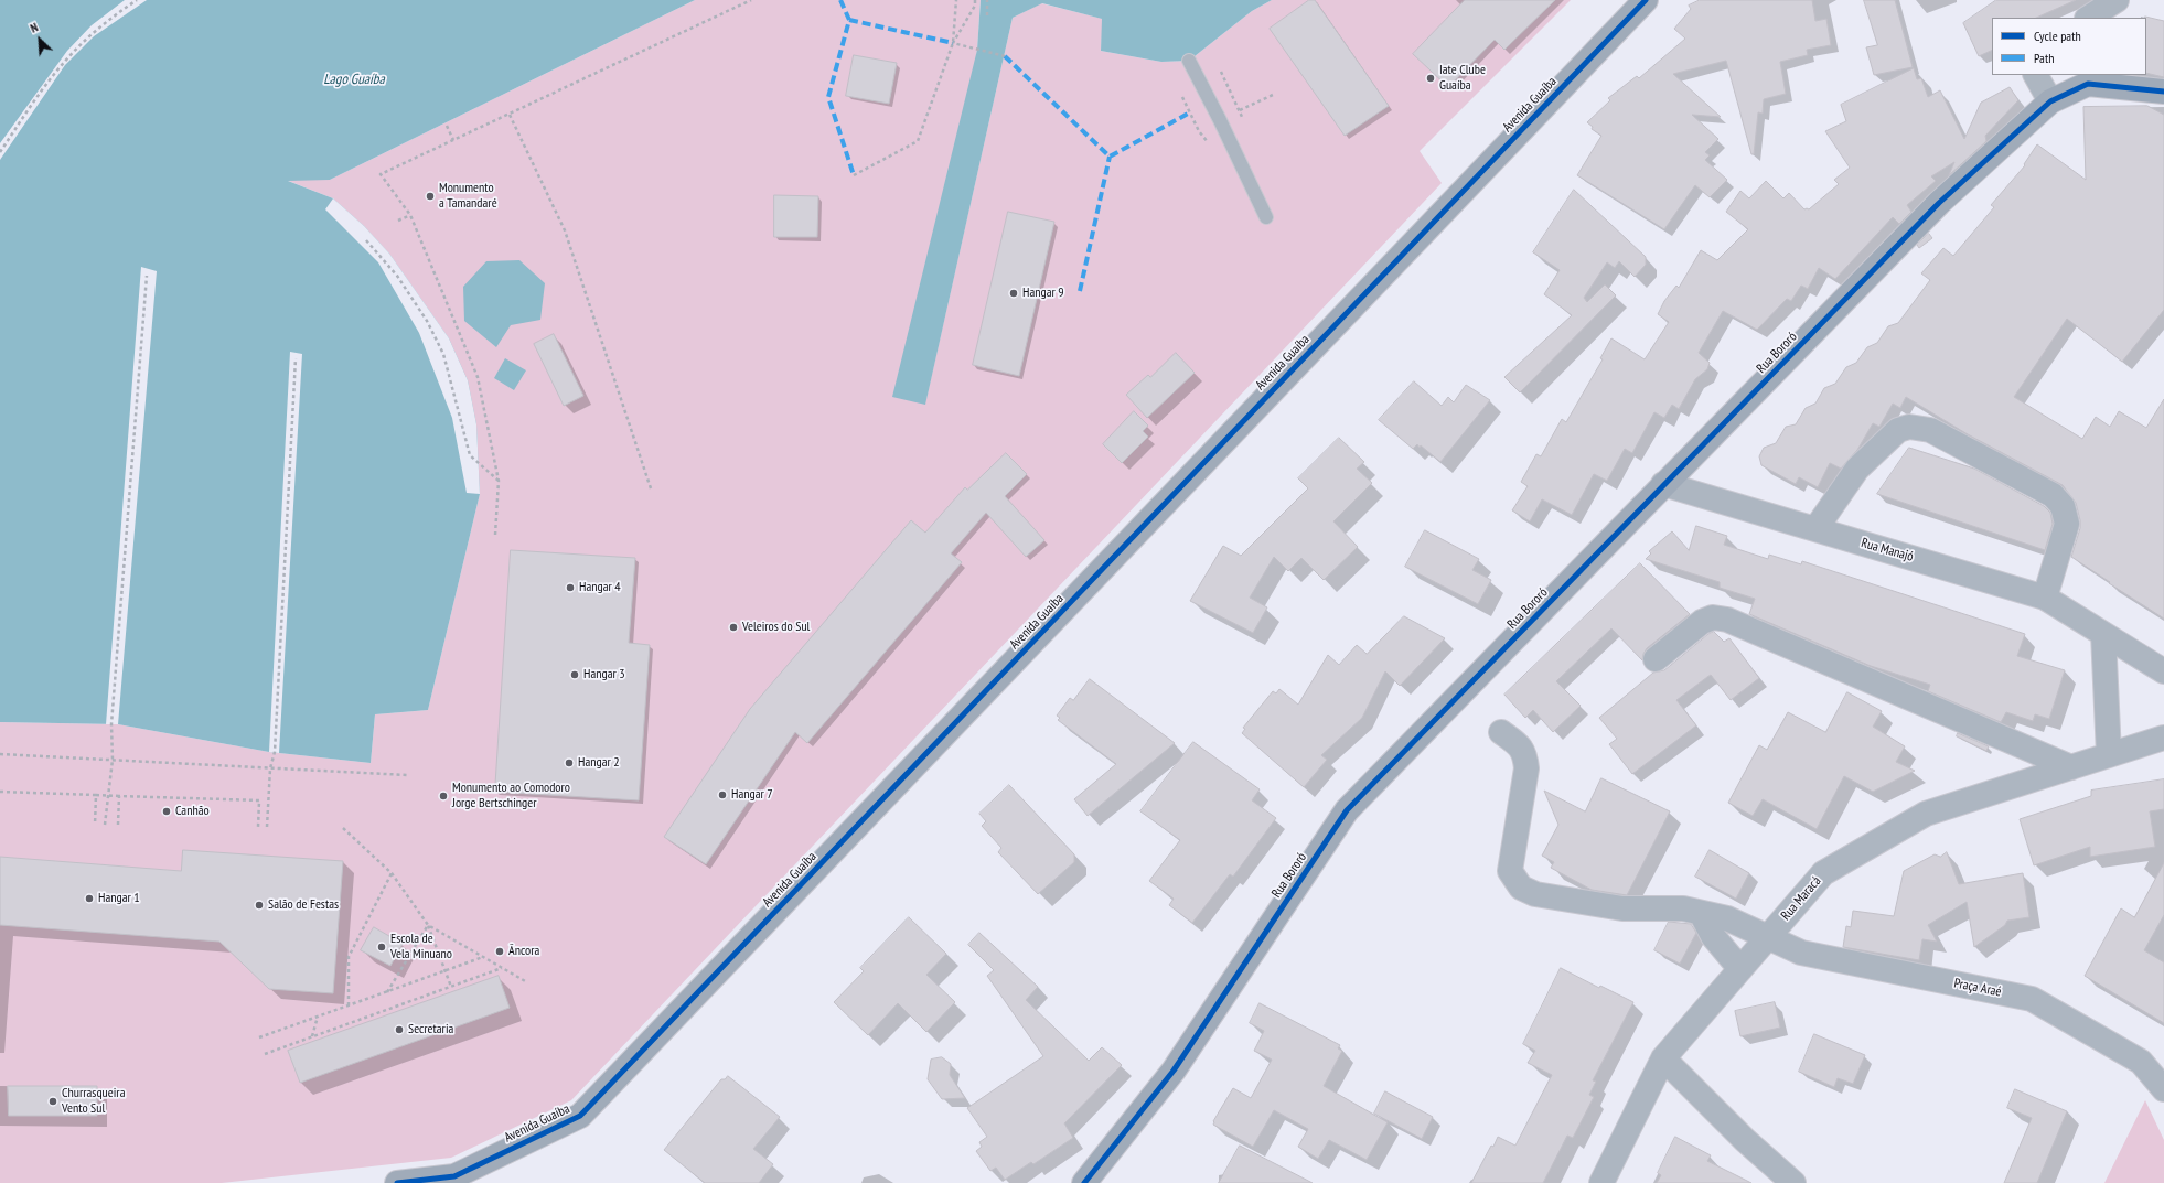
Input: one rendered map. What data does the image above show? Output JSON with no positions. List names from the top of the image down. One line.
{"streets":{"main road":["Avenida Guaíba","Rua Bororó"],"street":["Rua Manajó","Rua Maracá","Praça Araé"]},"crossings":[["Rua Bororó","Rua Manajó"],["Rua Maracá","Praça Araé"]],"water":["Lago Guaíba"],"places":["Iate Clube Guaíba","Monumento a Tamandaré","Hangar 9","Hangar 4","Veleiros do Sul","Hangar 3","Hangar 2","Hangar 7","Monumento ao Comodoro Jorge Bertschinger","Canhão","Hangar 1","Salão de Festas","Escola de Vela Minuano","Âncora","Secretaria","Churrasqueira Vento Sul"],"legend":["Cycle path","Path"],"north":"top left"}
